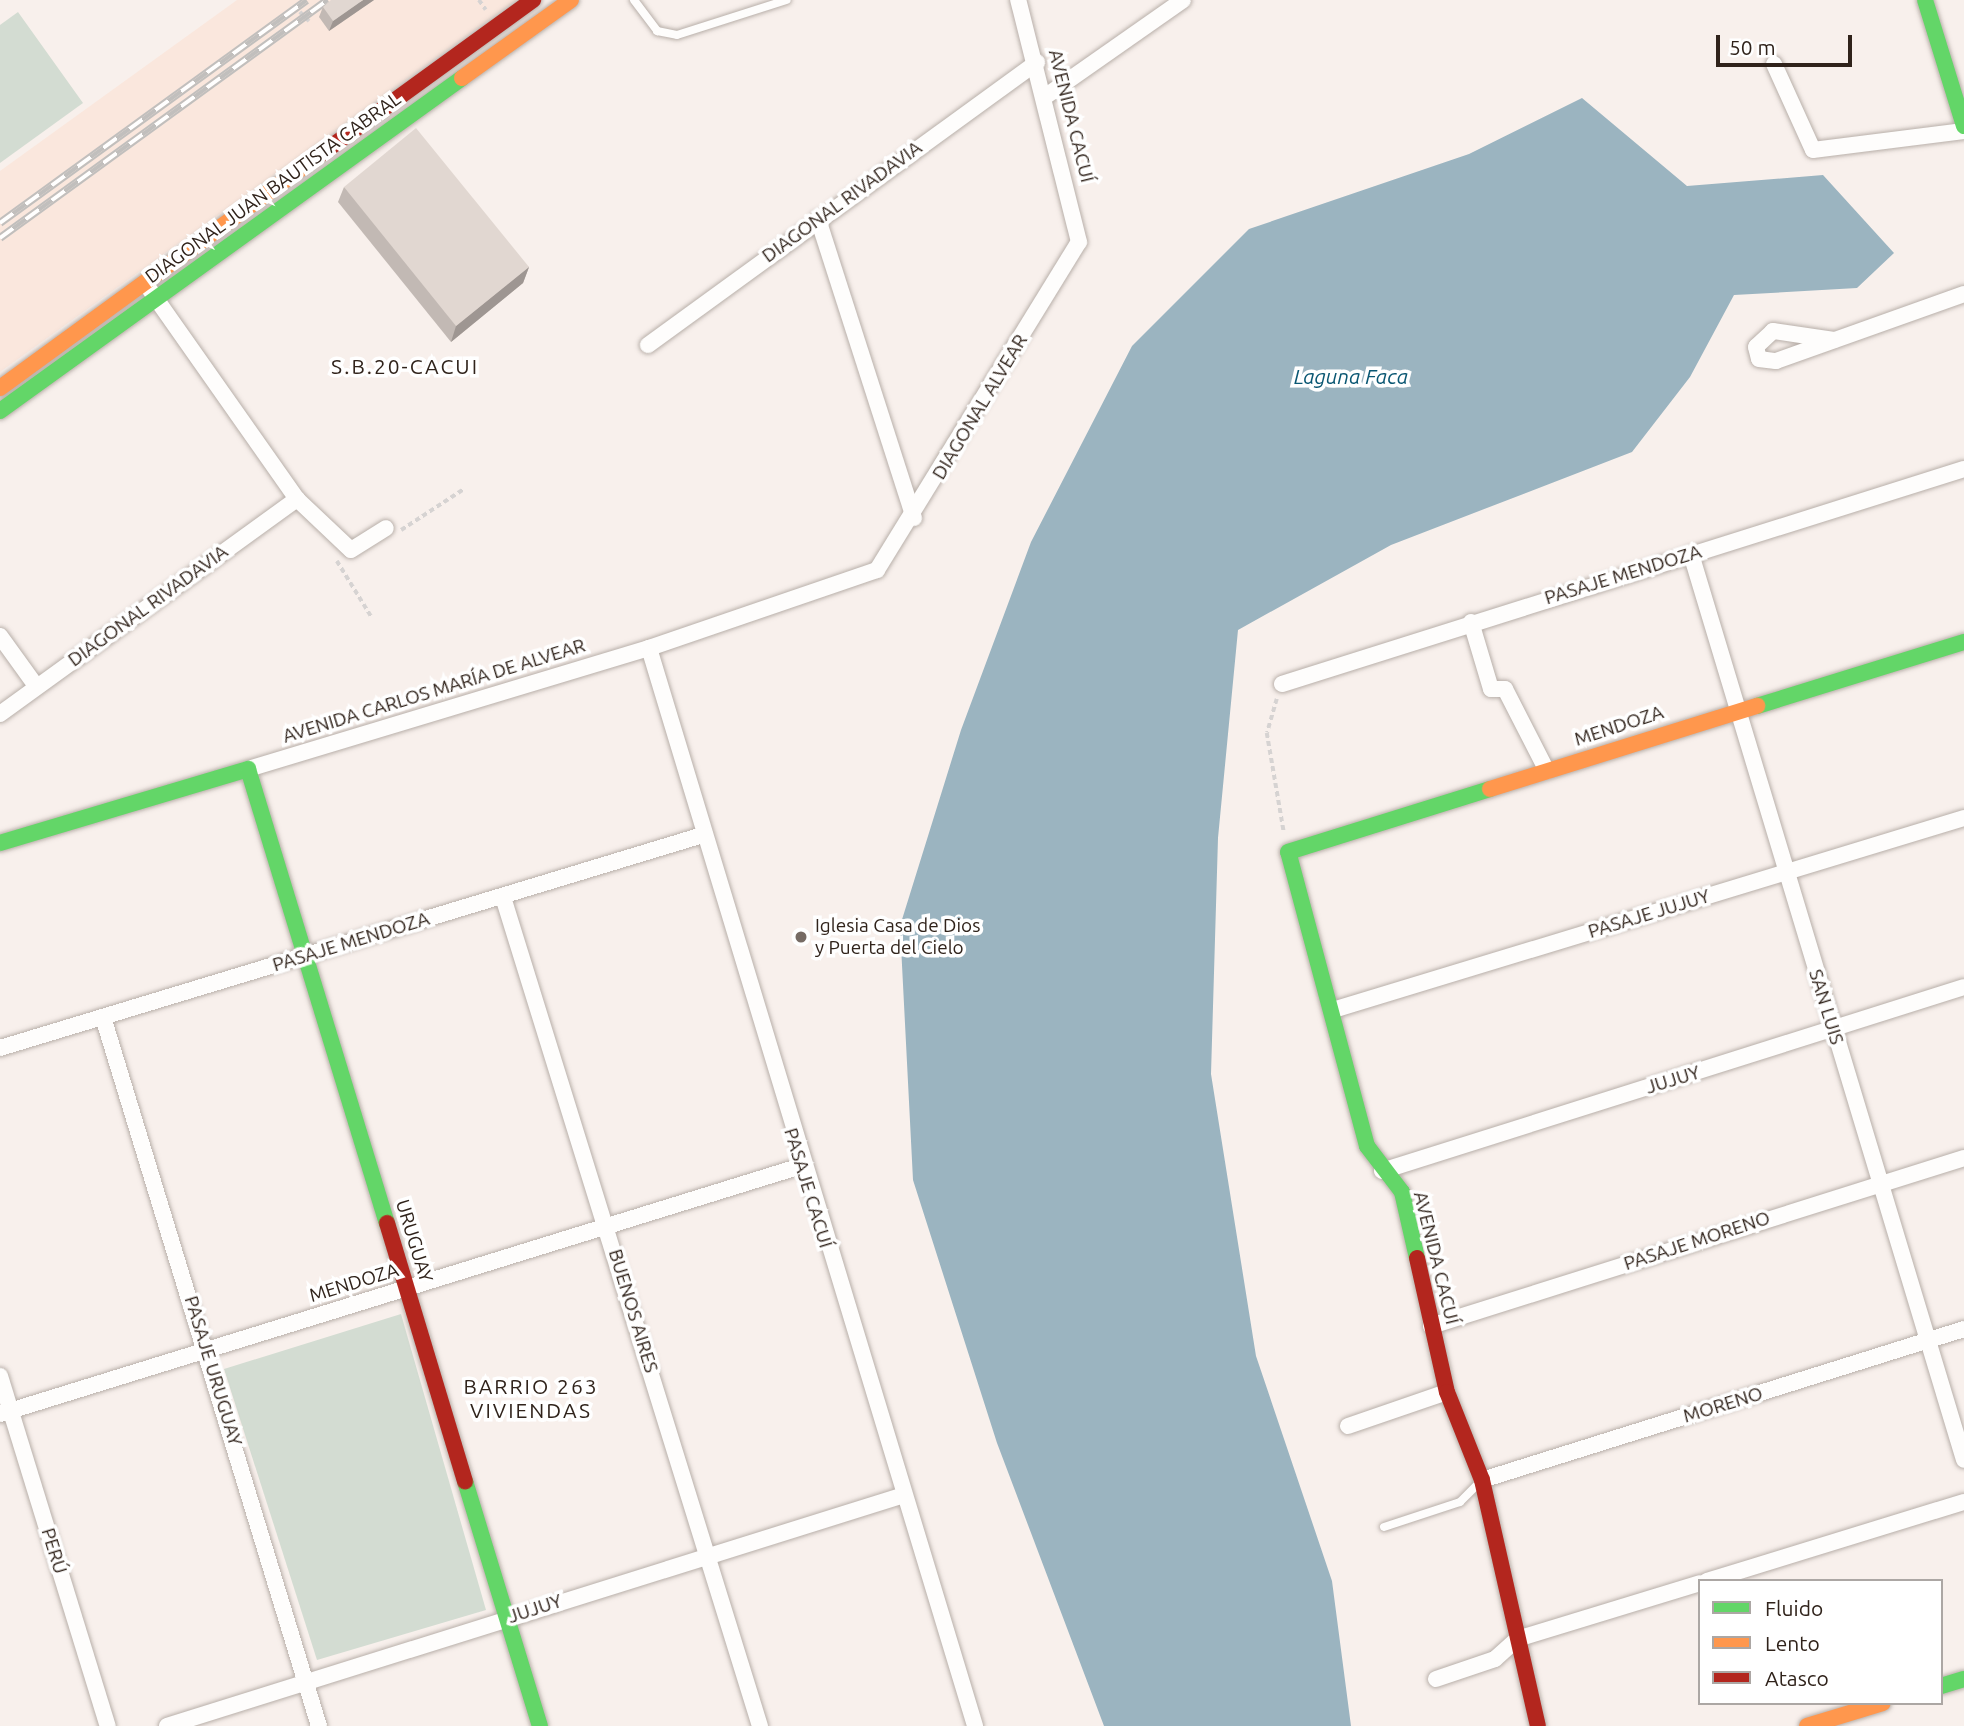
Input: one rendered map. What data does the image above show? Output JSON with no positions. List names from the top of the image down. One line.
{"streets":{"street":["AVENIDA CACUÍ","DIAGONAL JUAN BAUTISTA CABRAL","DIAGONAL RIVADAVIA","DIAGONAL ALVEAR","PASAJE MENDOZA","AVENIDA CARLOS MARÍA DE ALVEAR","MENDOZA","PASAJE JUJUY","SAN LUIS","JUJUY","PASAJE CACUÍ","URUGUAY","PASAJE MORENO","BUENOS AIRES","PASAJE URUGUAY","MORENO","PERÚ"]},"crossings":[["AVENIDA CACUÍ","DIAGONAL RIVADAVIA"],["AVENIDA CACUÍ","DIAGONAL ALVEAR"],["AVENIDA CACUÍ","MENDOZA"],["AVENIDA CACUÍ","PASAJE JUJUY"],["AVENIDA CACUÍ","JUJUY"],["AVENIDA CACUÍ","PASAJE MORENO"],["AVENIDA CACUÍ","MORENO"],["DIAGONAL ALVEAR","AVENIDA CARLOS MARÍA DE ALVEAR"],["PASAJE MENDOZA","SAN LUIS"],["PASAJE MENDOZA","PASAJE CACUÍ"],["PASAJE MENDOZA","URUGUAY"],["PASAJE MENDOZA","BUENOS AIRES"],["PASAJE MENDOZA","PASAJE URUGUAY"],["AVENIDA CARLOS MARÍA DE ALVEAR","PASAJE CACUÍ"],["AVENIDA CARLOS MARÍA DE ALVEAR","URUGUAY"],["MENDOZA","SAN LUIS"],["MENDOZA","PASAJE CACUÍ"],["MENDOZA","URUGUAY"],["MENDOZA","BUENOS AIRES"],["MENDOZA","PASAJE URUGUAY"],["MENDOZA","PERÚ"],["PASAJE JUJUY","SAN LUIS"],["SAN LUIS","JUJUY"],["SAN LUIS","PASAJE MORENO"],["SAN LUIS","MORENO"],["JUJUY","PASAJE CACUÍ"],["JUJUY","URUGUAY"],["JUJUY","BUENOS AIRES"],["JUJUY","PASAJE URUGUAY"]],"districts":["S.B.20-CACUI","BARRIO 263 VIVIENDAS"],"water":["Laguna Faca"],"places":["Iglesia Casa de Dios y Puerta del Cielo"],"legend":["Fluido","Lento","Atasco"],"scale_bar":"50 m"}
